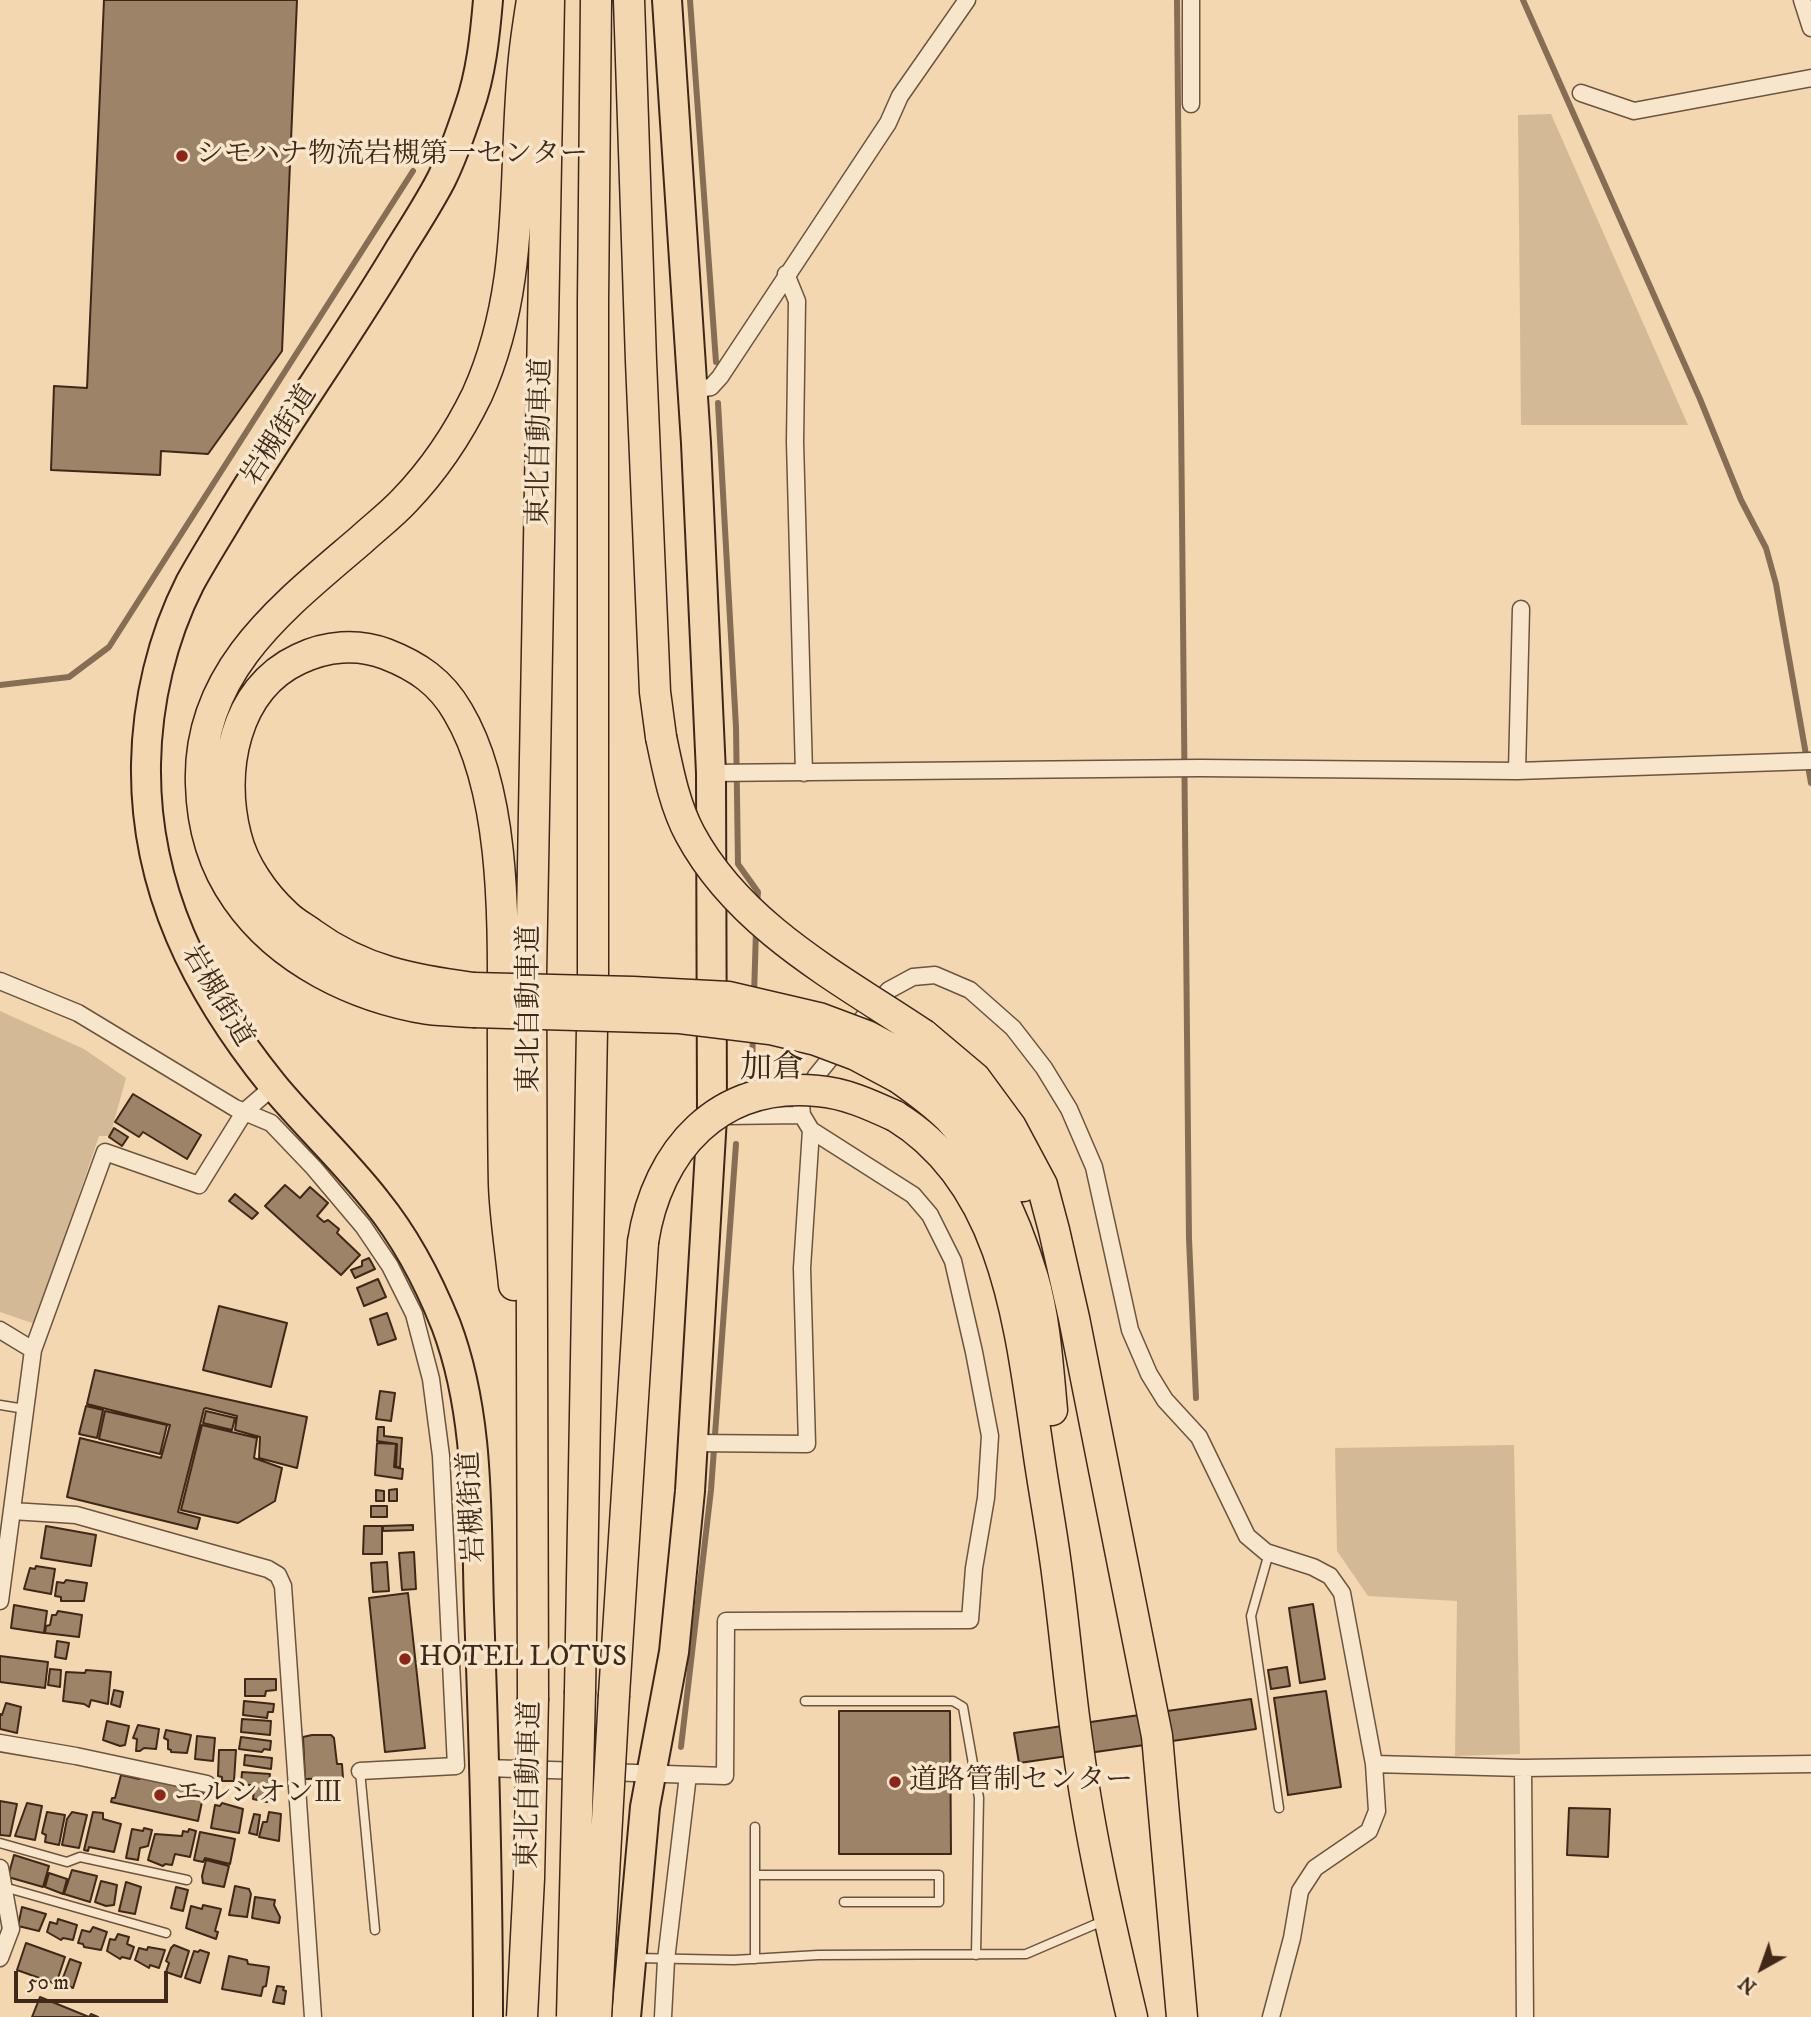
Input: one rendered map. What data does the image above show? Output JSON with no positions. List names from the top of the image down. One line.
{"streets":{"highway":["岩槻街道","東北自動車道"]},"districts":["加倉"],"places":["シモハナ物流岩槻第一センター","HOTEL LOTUS","道路管制センター","エルシオンⅢ"],"scale_bar":"50 m","north":"bottom left"}
